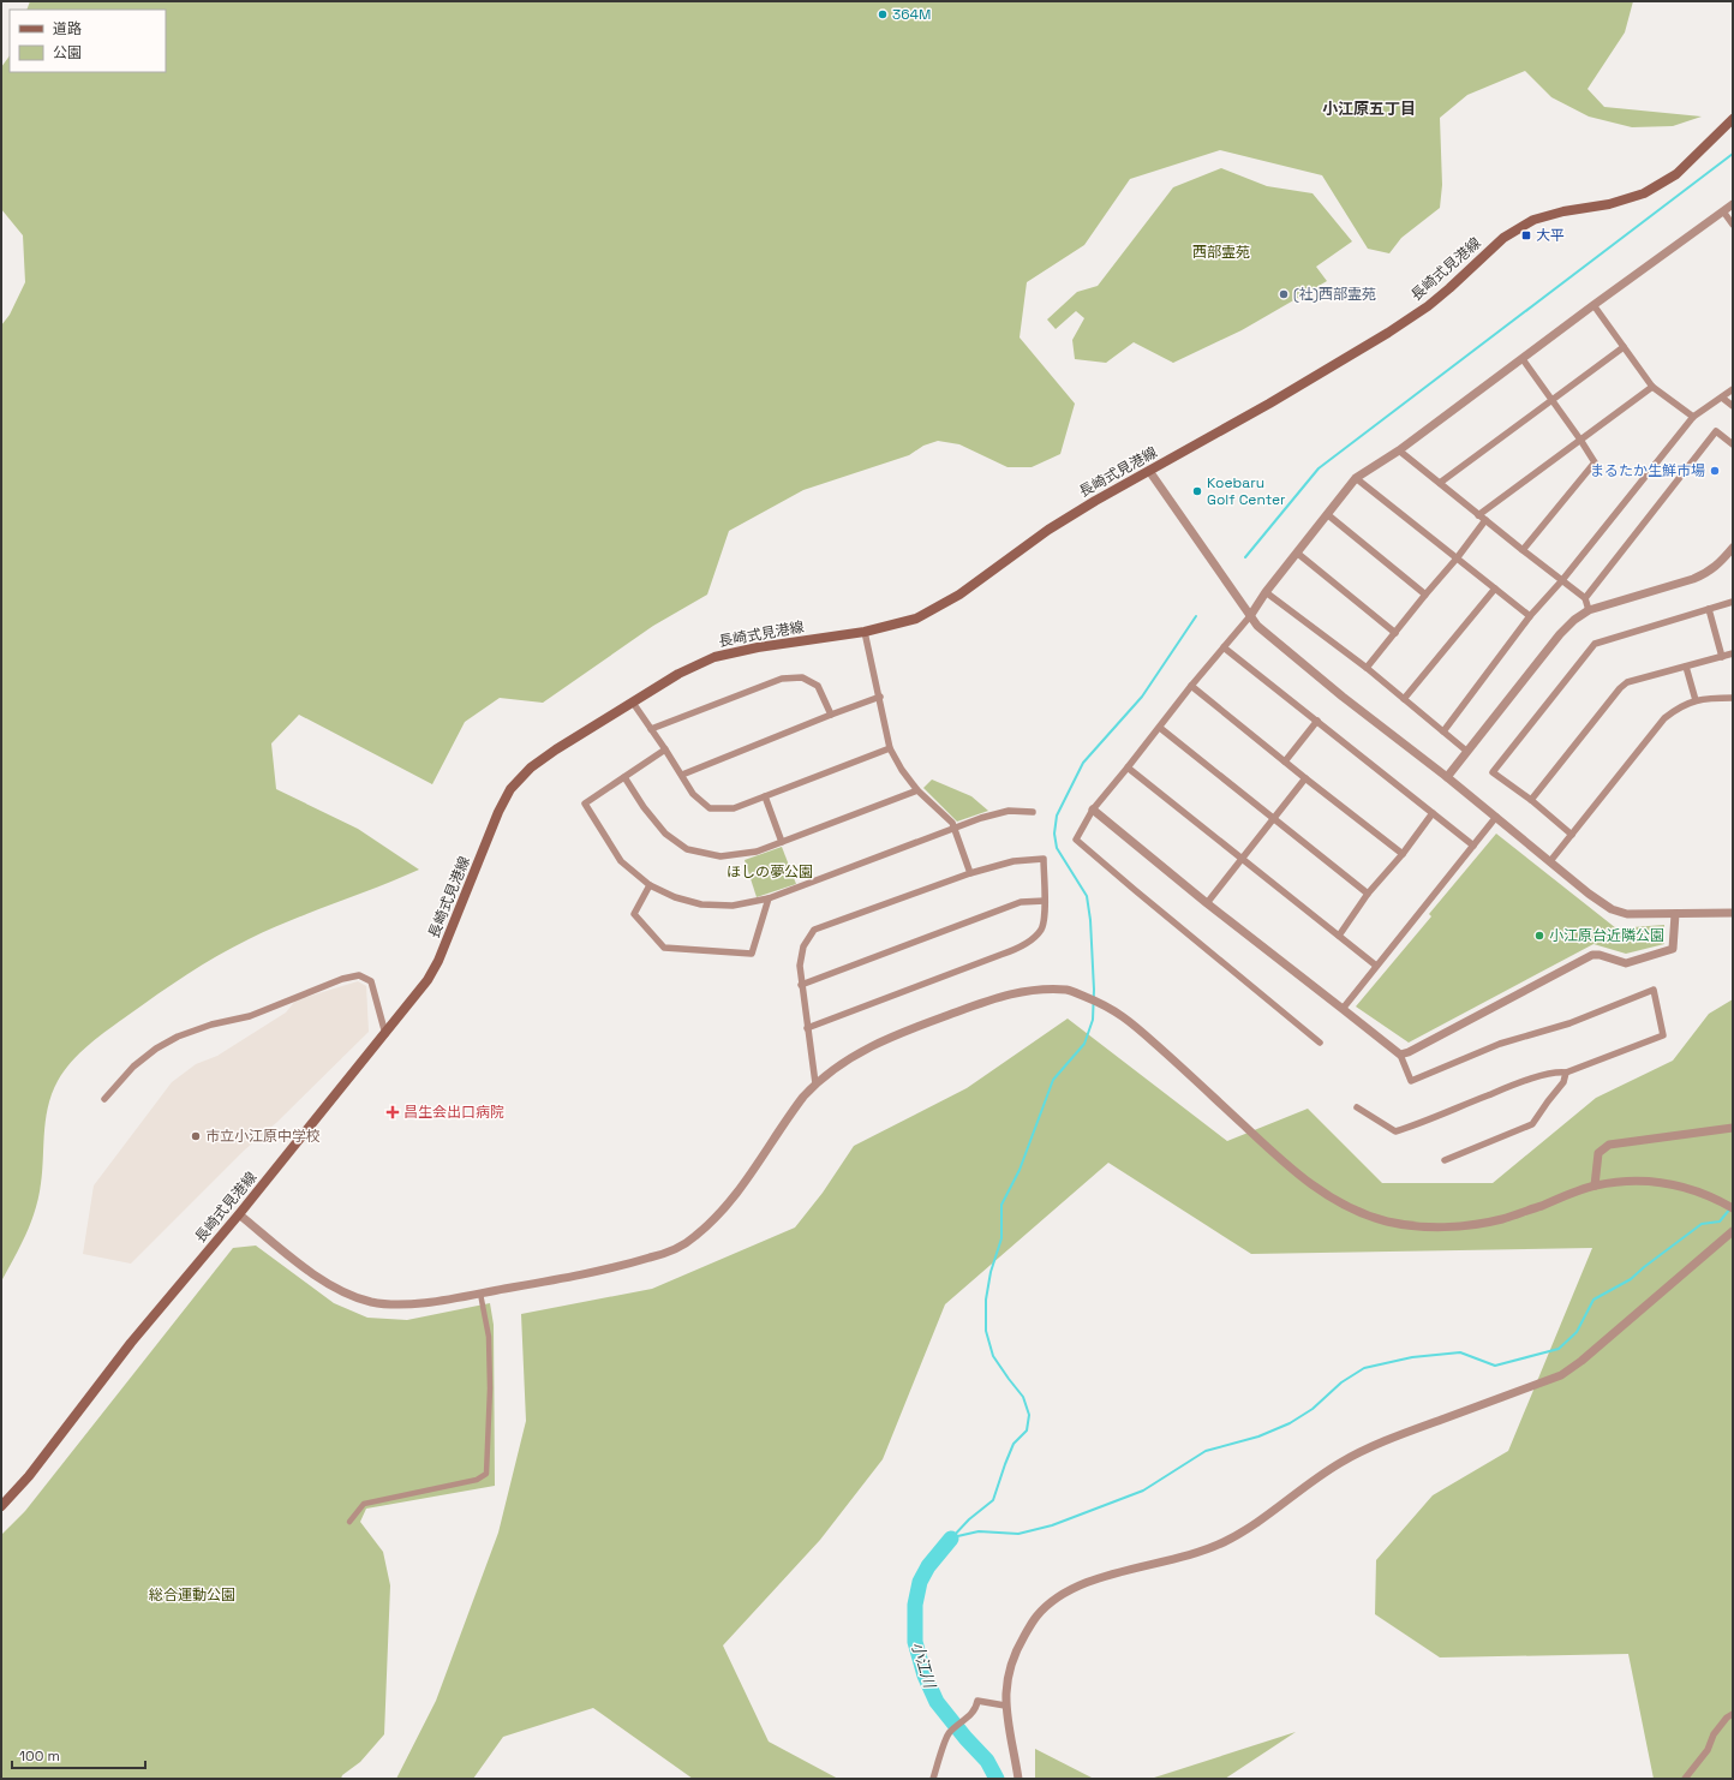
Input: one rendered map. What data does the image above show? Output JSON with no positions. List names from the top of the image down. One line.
{"streets":{"main road":["長崎式見港線"]},"districts":["小江原五丁目"],"water":["小江川"],"parks":["西部霊苑","ほしの夢公園","総合運動公園"],"places":{"other":["364M","(社)西部霊苑","まるたか生鮮市場","Koebaru Golf Center","小江原台近隣公園","市立小江原中学校"],"transit":["大平"],"health":["昌生会出口病院"]},"legend":["道路","公園"],"scale_bar":"100 m"}
